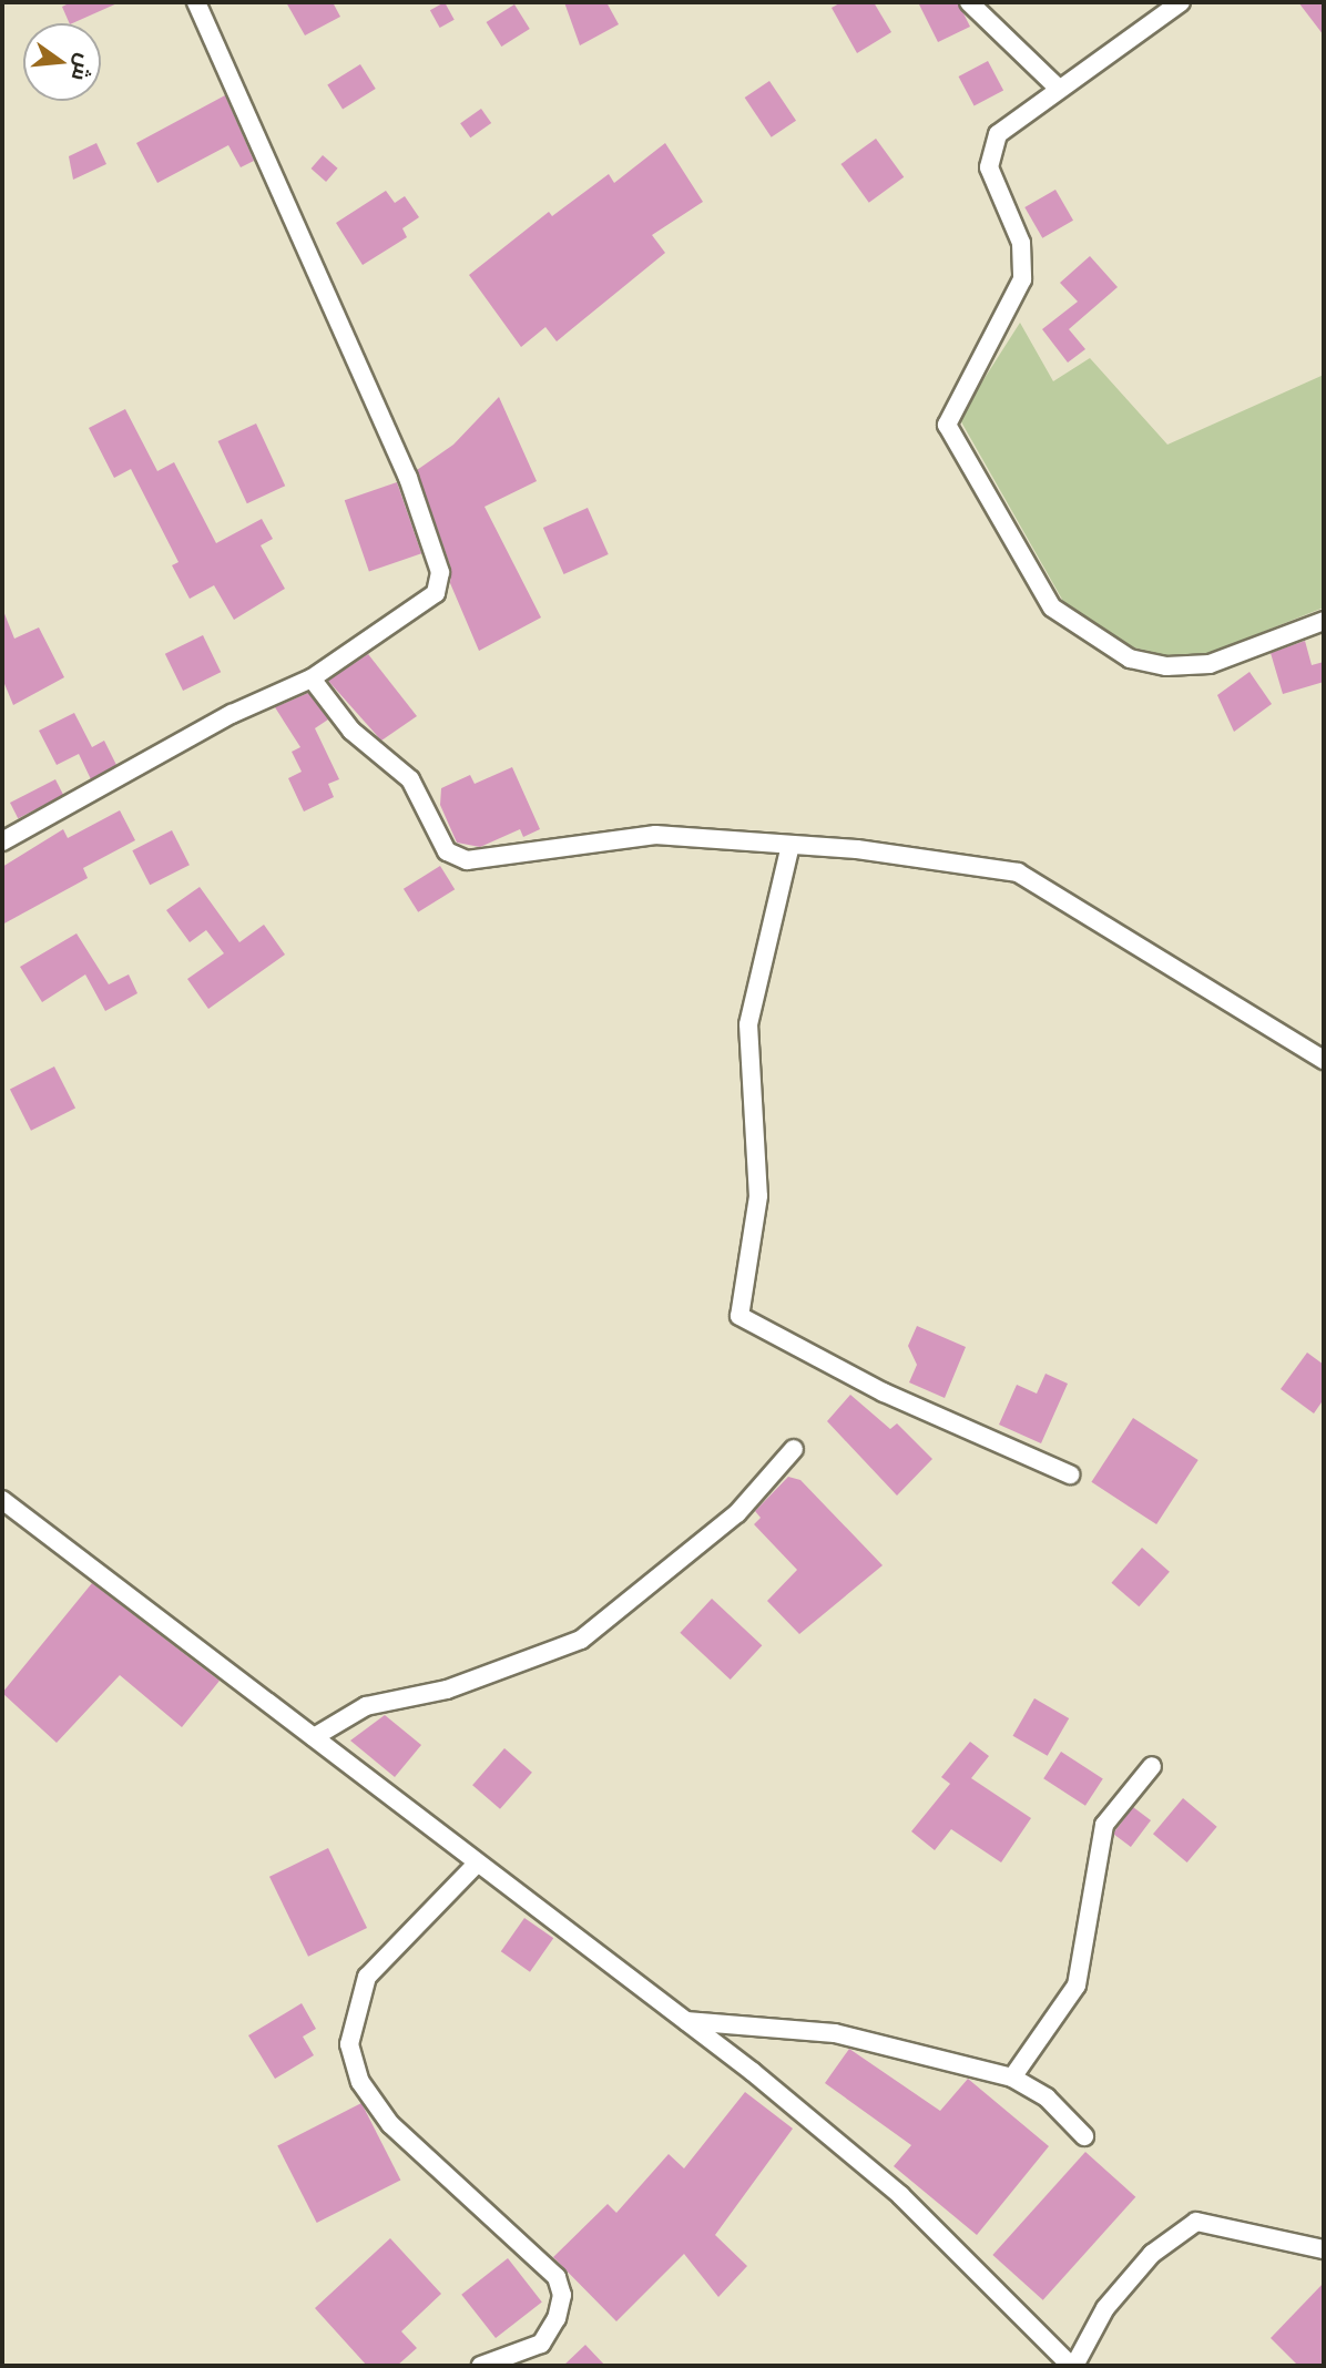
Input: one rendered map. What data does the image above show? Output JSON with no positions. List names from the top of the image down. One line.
{"north":"right"}
